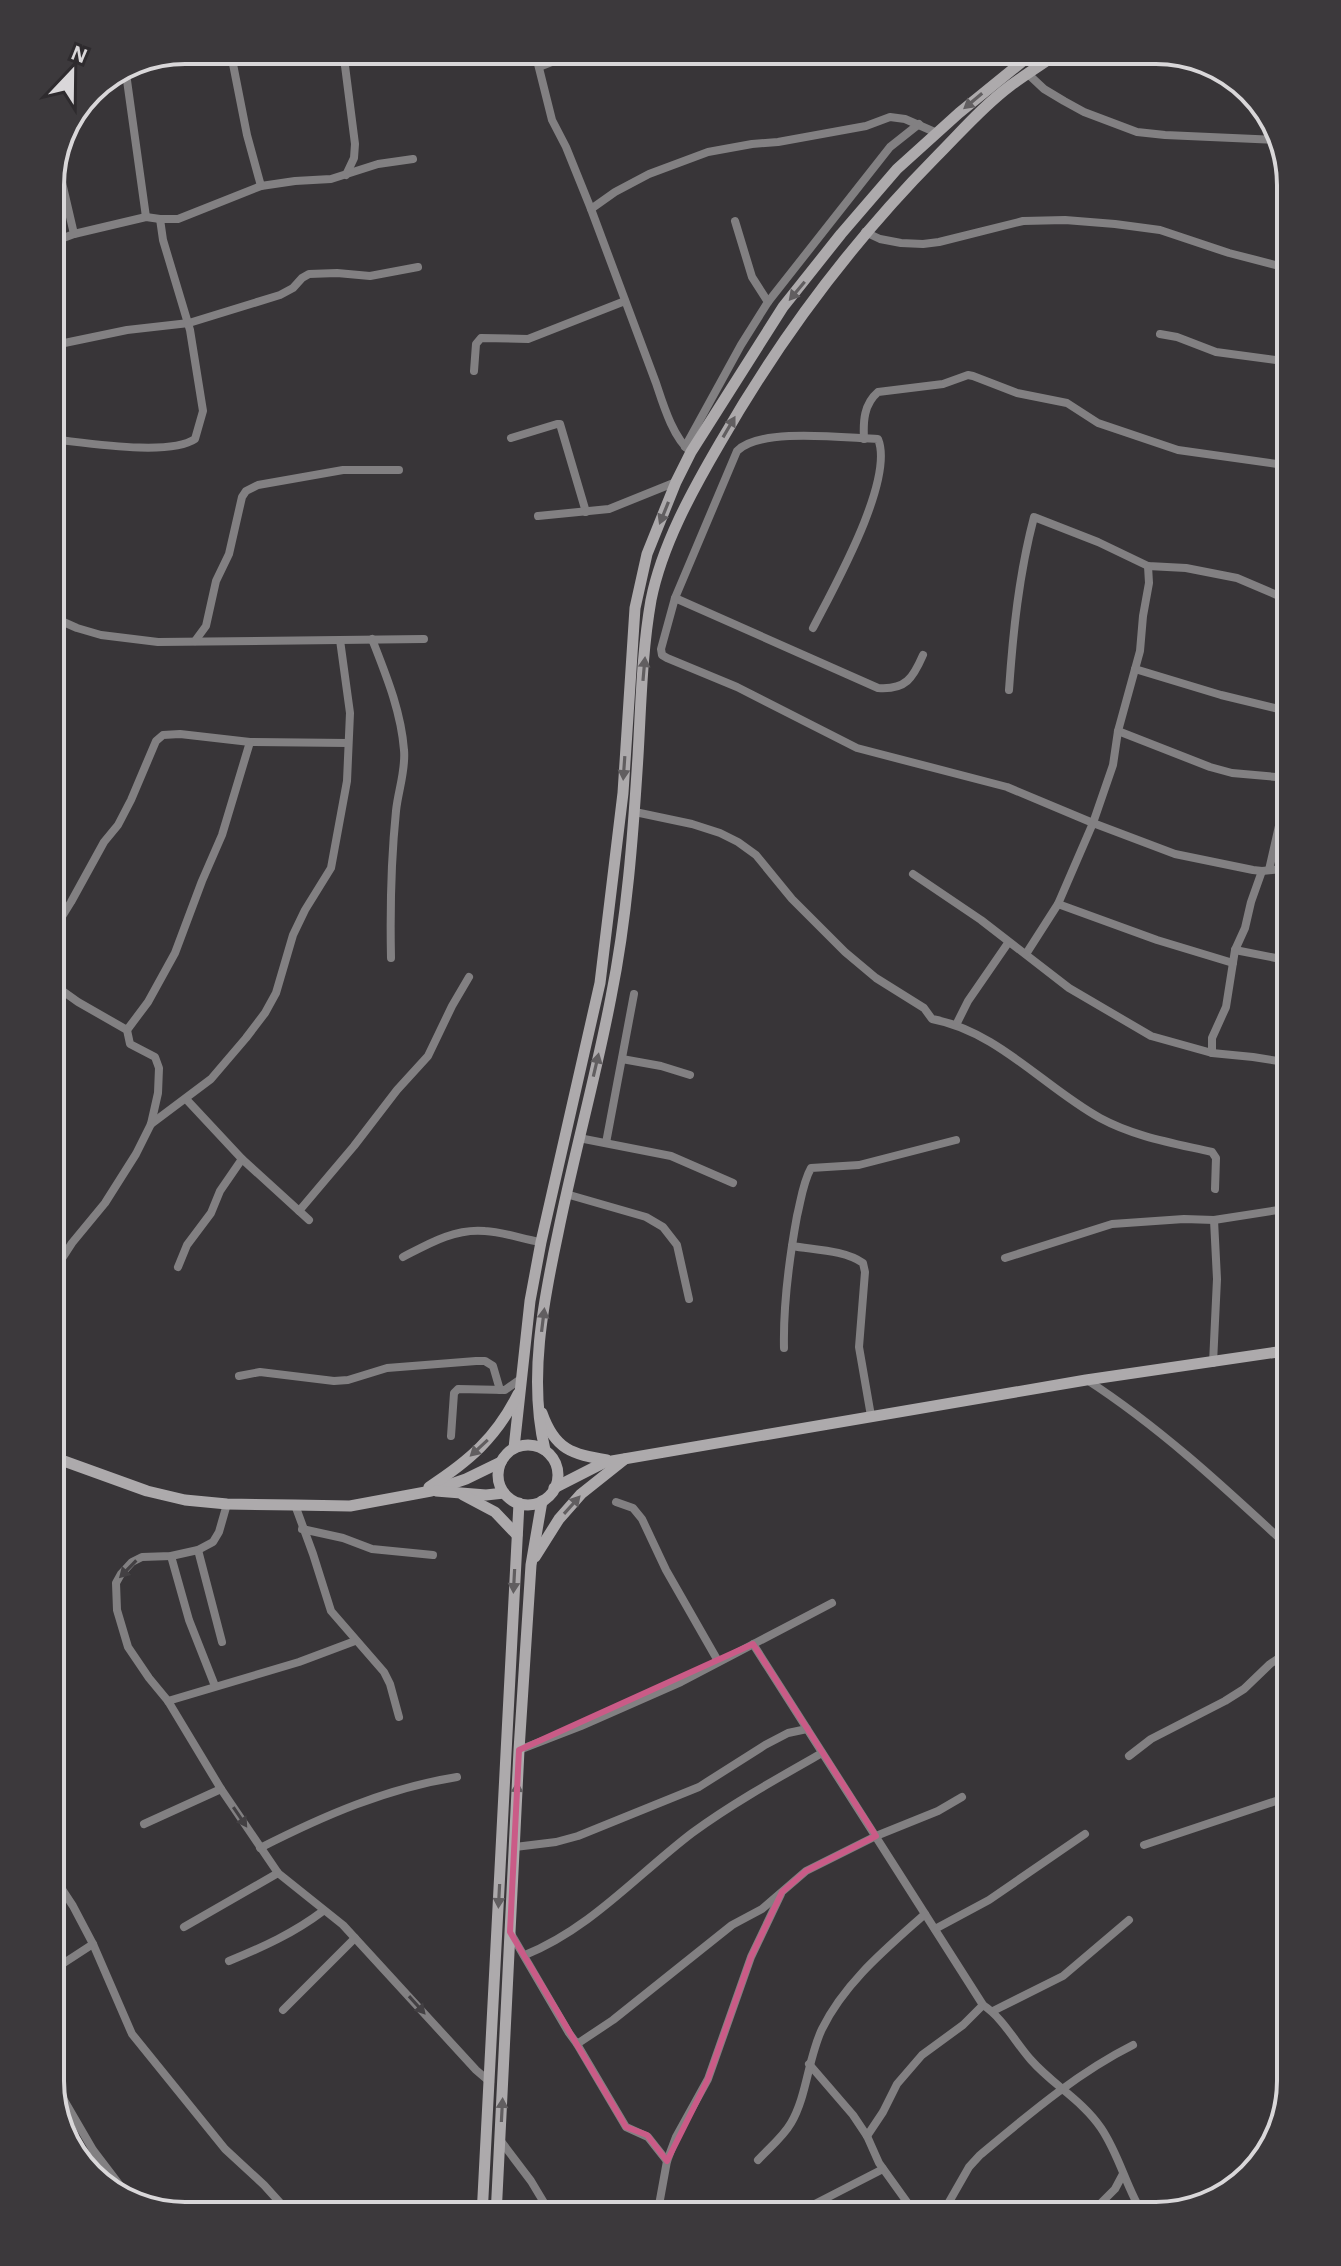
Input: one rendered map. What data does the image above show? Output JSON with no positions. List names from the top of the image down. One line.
{"north":"top"}
